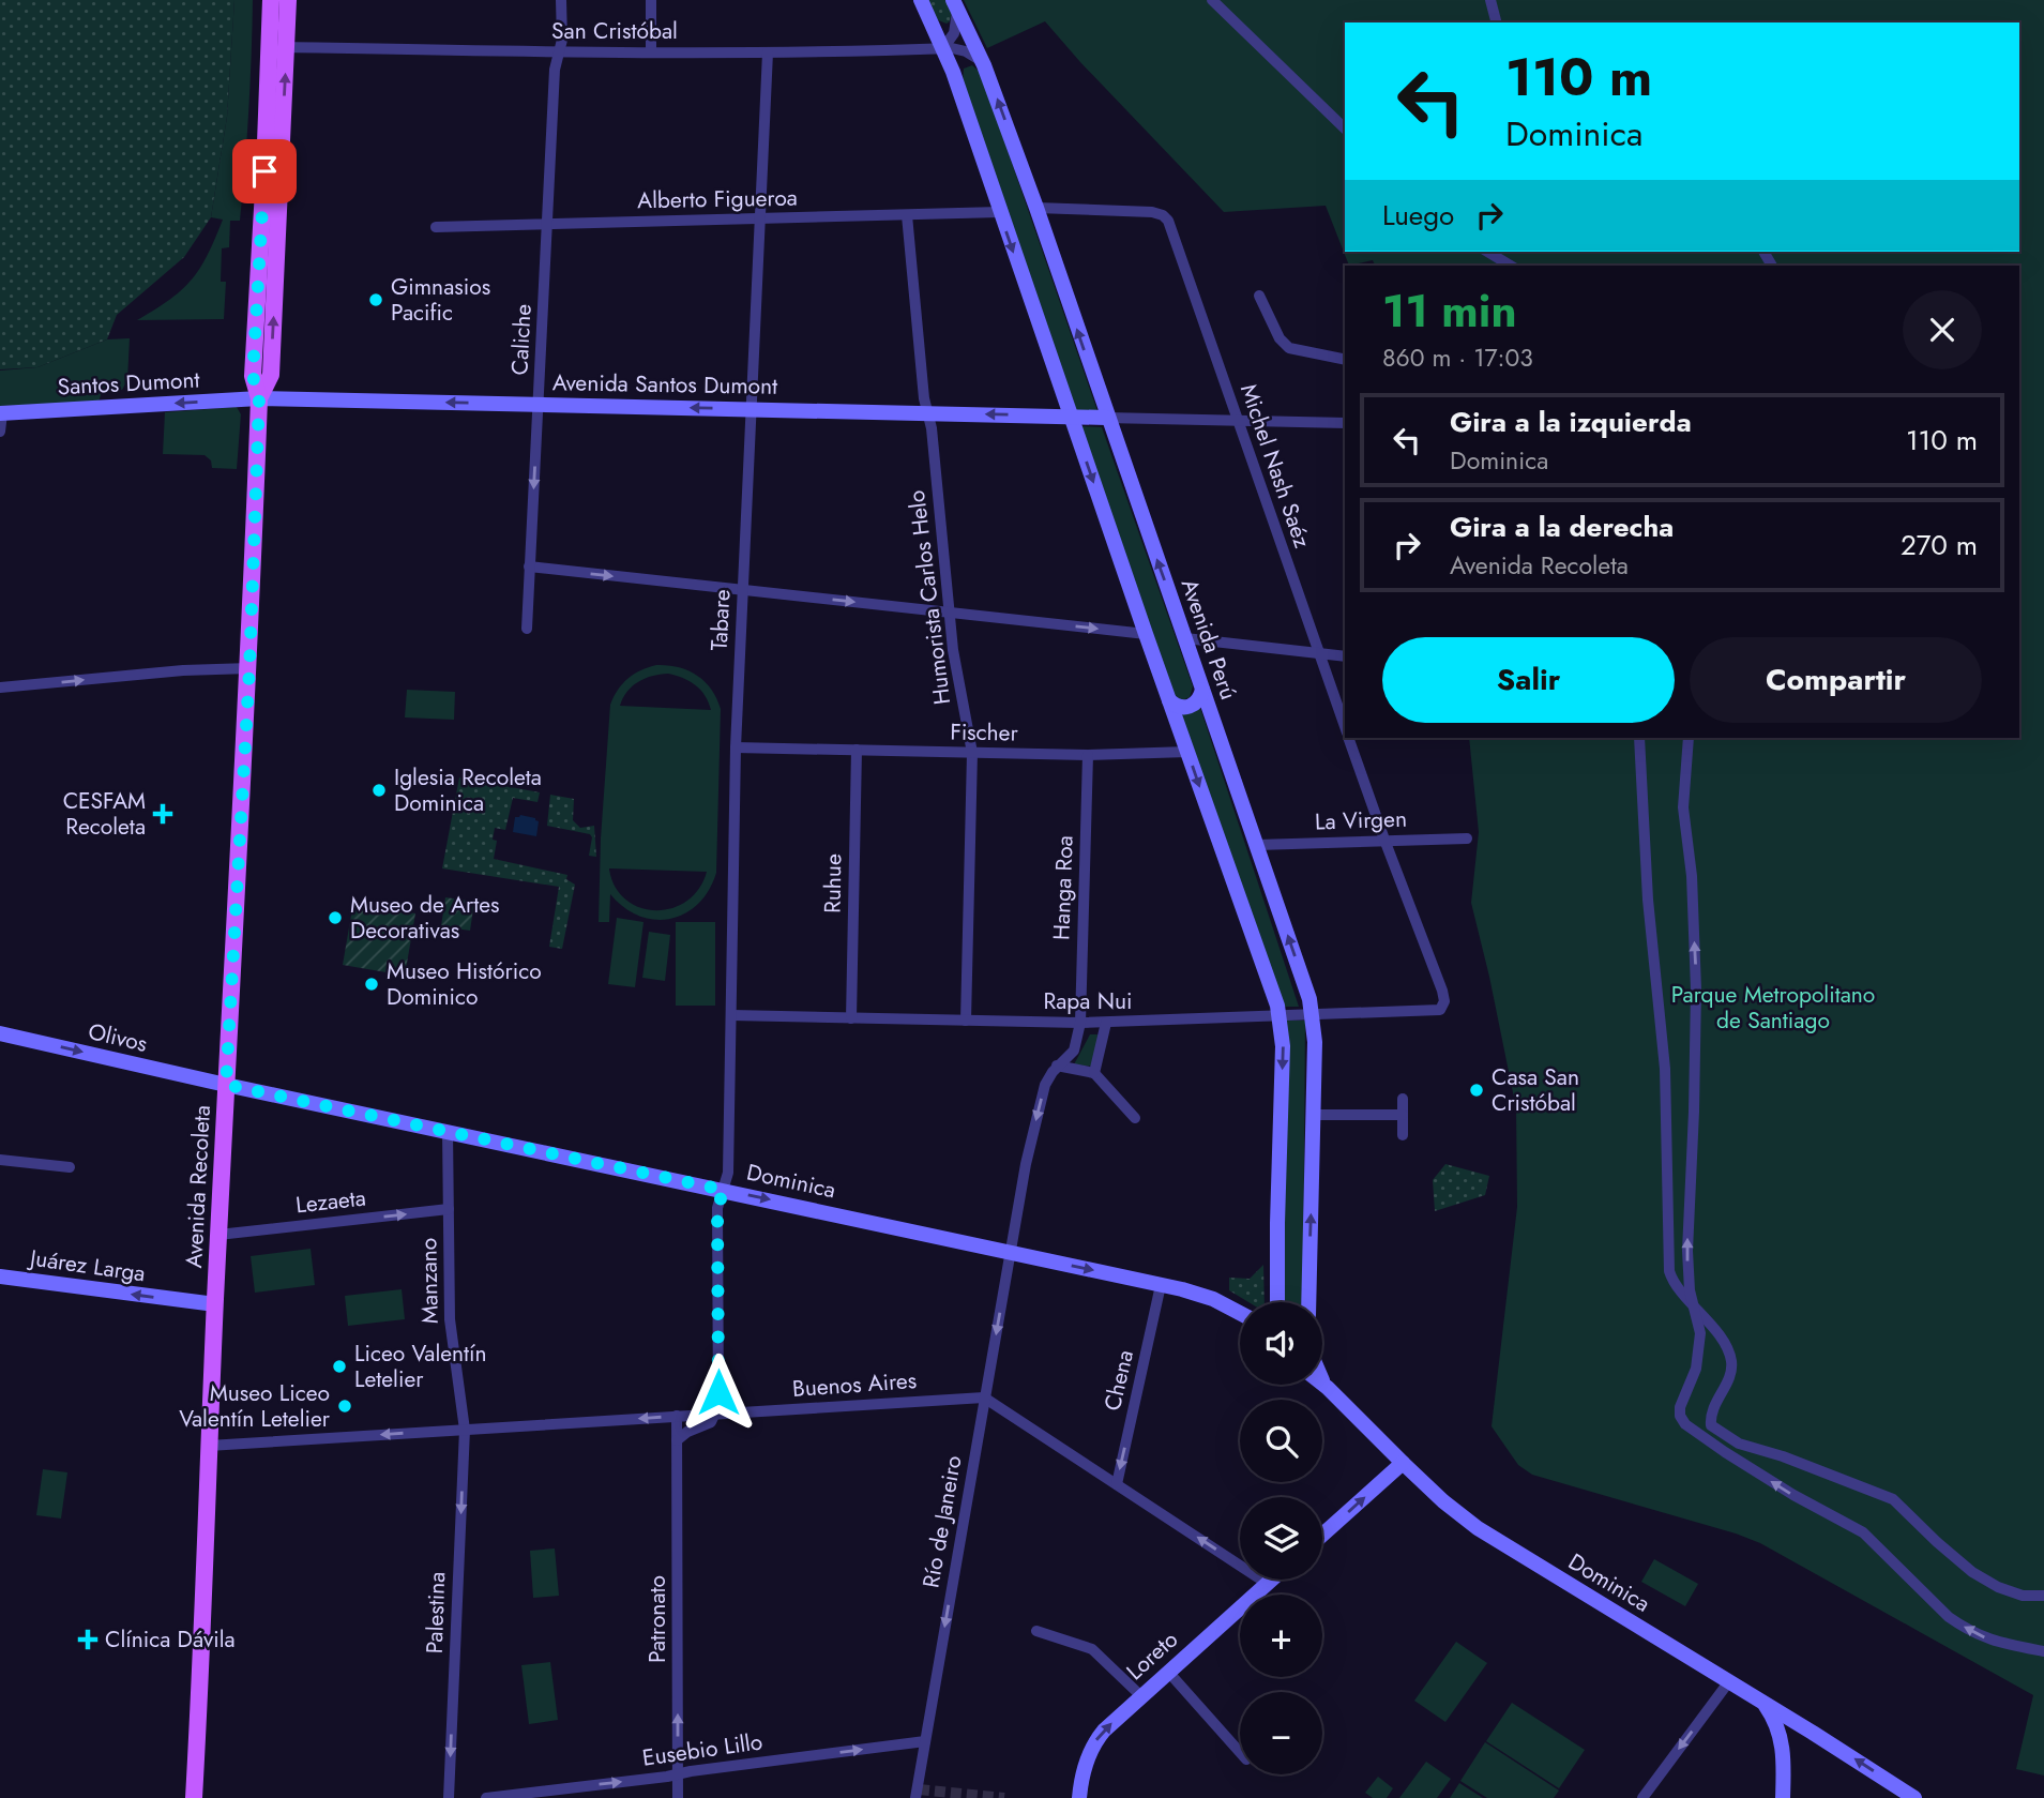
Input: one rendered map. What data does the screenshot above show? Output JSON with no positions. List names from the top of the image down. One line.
{"streets":{"main road":["Santos Dumont","Avenida Santos Dumont","Avenida Perú","Olivos","Dominica","Avenida Recoleta","Juárez Larga","Loreto"],"street":["San Cristóbal","Alberto Figueroa","Caliche","Michel Nash Saéz","Humorista Carlos Helo","Tabare","Fischer","La Virgen","Ruhue","Hanga Roa","Rapa Nui","Lezaeta","Manzano","Chena","Buenos Aires","Río de Janeiro","Palestina","Patronato","Eusebio Lillo"]},"crossings":[["San Cristóbal","Caliche"],["San Cristóbal","Tabare"],["San Cristóbal","Avenida Perú"],["San Cristóbal","Avenida Recoleta"],["Alberto Figueroa","Caliche"],["Alberto Figueroa","Humorista Carlos Helo"],["Alberto Figueroa","Tabare"],["Caliche","Avenida Santos Dumont"],["Santos Dumont","Avenida Santos Dumont"],["Santos Dumont","Avenida Recoleta"],["Avenida Santos Dumont","Humorista Carlos Helo"],["Avenida Santos Dumont","Tabare"],["Avenida Santos Dumont","Avenida Recoleta"],["Michel Nash Saéz","Avenida Perú"],["Michel Nash Saéz","La Virgen"],["Michel Nash Saéz","Rapa Nui"],["Humorista Carlos Helo","Fischer"],["Humorista Carlos Helo","Rapa Nui"],["Tabare","Fischer"],["Tabare","Rapa Nui"],["Tabare","Dominica"],["Tabare","Buenos Aires"],["Avenida Perú","La Virgen"],["Avenida Perú","Rapa Nui"],["Fischer","Ruhue"],["Fischer","Hanga Roa"],["Ruhue","Rapa Nui"],["Hanga Roa","Rapa Nui"],["Olivos","Dominica"],["Olivos","Avenida Recoleta"],["Dominica","Avenida Recoleta"],["Dominica","Manzano"],["Dominica","Chena"],["Dominica","Río de Janeiro"],["Avenida Recoleta","Lezaeta"],["Avenida Recoleta","Juárez Larga"],["Avenida Recoleta","Buenos Aires"],["Lezaeta","Manzano"],["Manzano","Buenos Aires"],["Manzano","Palestina"],["Buenos Aires","Río de Janeiro"],["Buenos Aires","Palestina"],["Buenos Aires","Patronato"],["Río de Janeiro","Eusebio Lillo"],["Patronato","Eusebio Lillo"]],"one_way":["Santos Dumont","Avenida Santos Dumont","Olivos","Lezaeta","Juárez Larga","Chena","Buenos Aires","Río de Janeiro","Palestina","Patronato","Loreto","Eusebio Lillo"],"parks":["Parque Metropolitano de Santiago"],"places":{"other":["Gimnasios Pacific","Iglesia Recoleta Dominica","Museo de Artes Decorativas","Museo Histórico Dominico","Casa San Cristóbal","Liceo Valentín Letelier","Museo Liceo Valentín Letelier"],"health":["CESFAM Recoleta","Clínica Dávila"]},"page":{"turn":["110 m","Dominica"],"then":"Luego","heading":["11 min","860 m · 17:03"],"list":[{"name":"Gira a la izquierda","note":"Dominica","value":"110 m"},{"name":"Gira a la derecha","note":"Avenida Recoleta","value":"270 m"}],"buttons":["Salir","Compartir"],"map_buttons":["+","−"]}}
